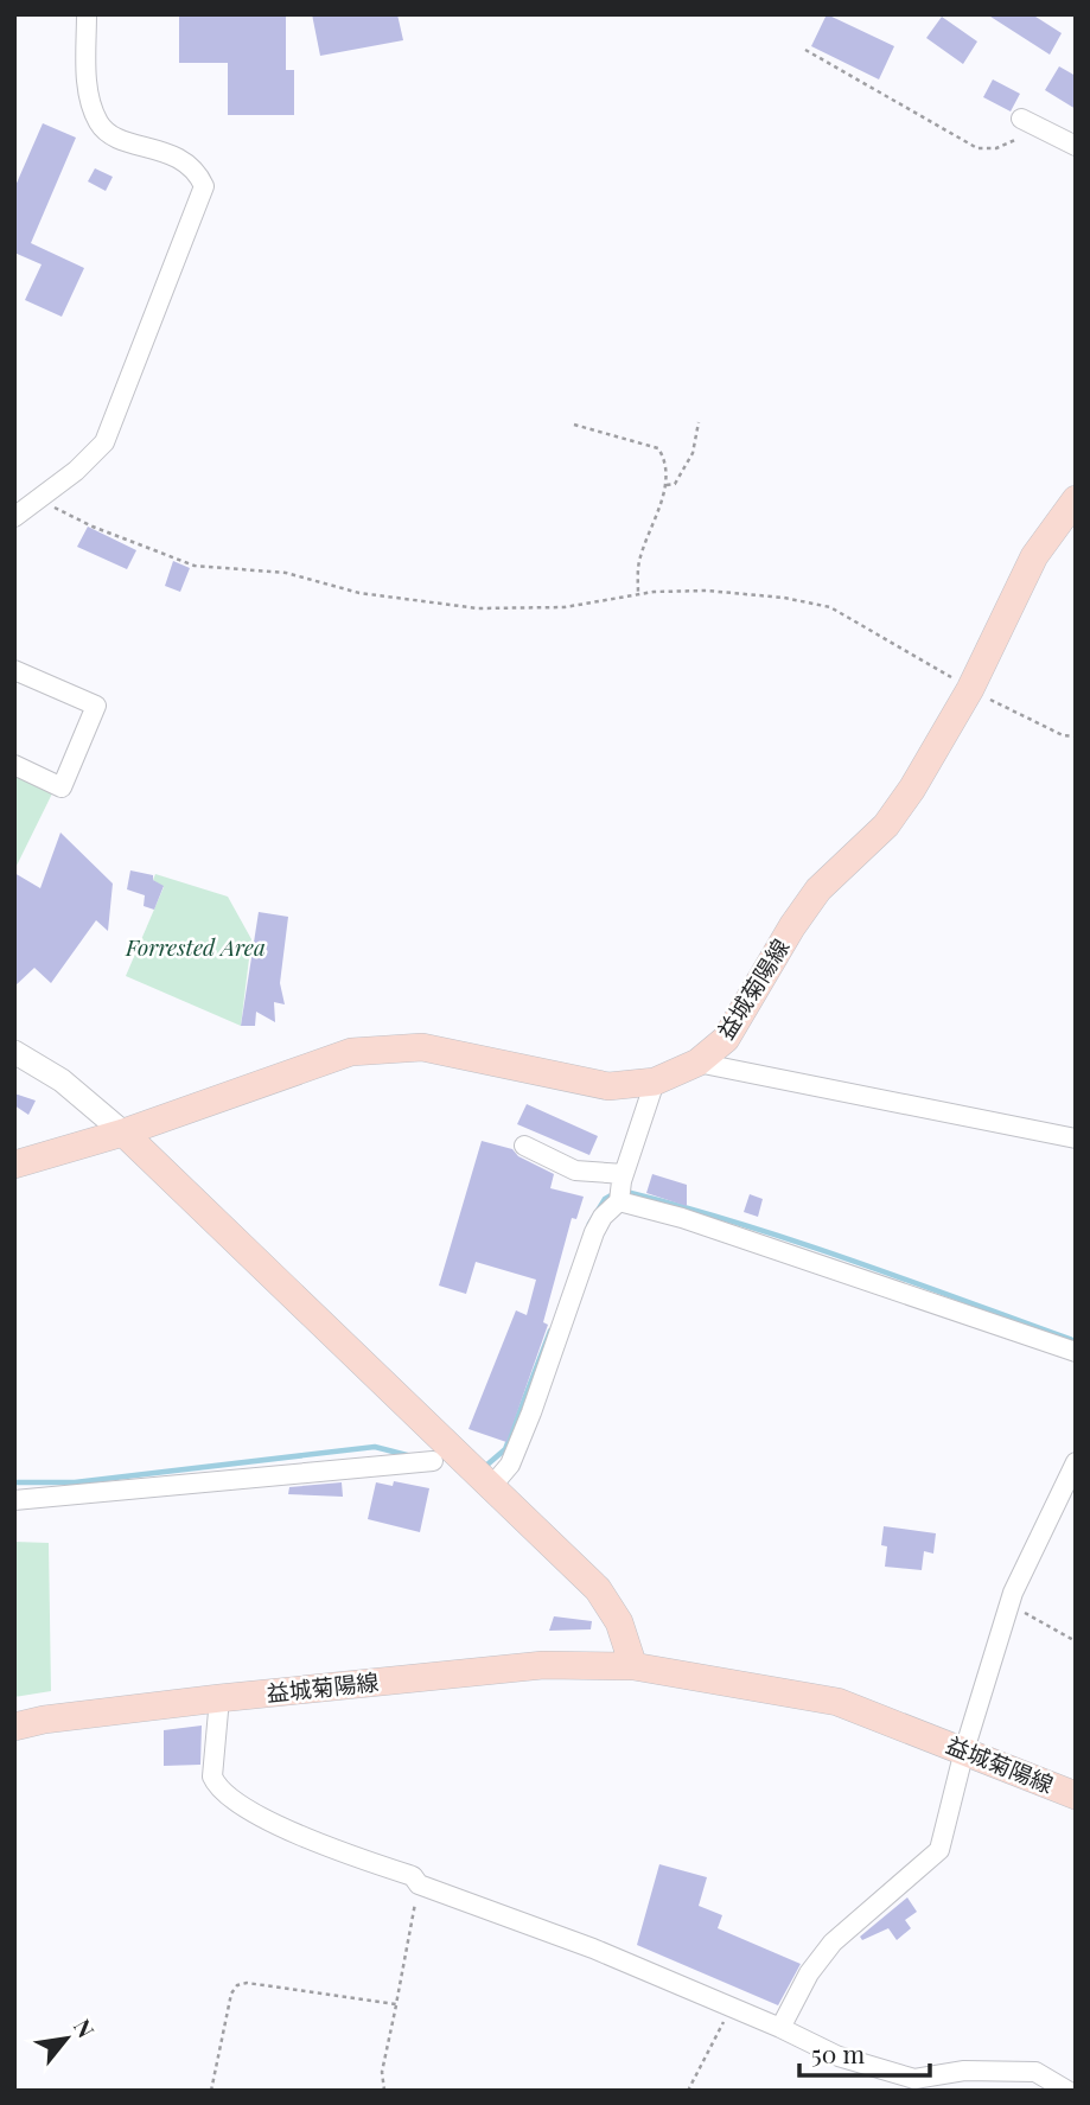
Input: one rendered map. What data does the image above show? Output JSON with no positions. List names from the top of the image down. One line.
{"streets":{"main road":["益城菊陽線"]},"parks":["Forrested Area"],"scale_bar":"50 m","north":"top right"}
